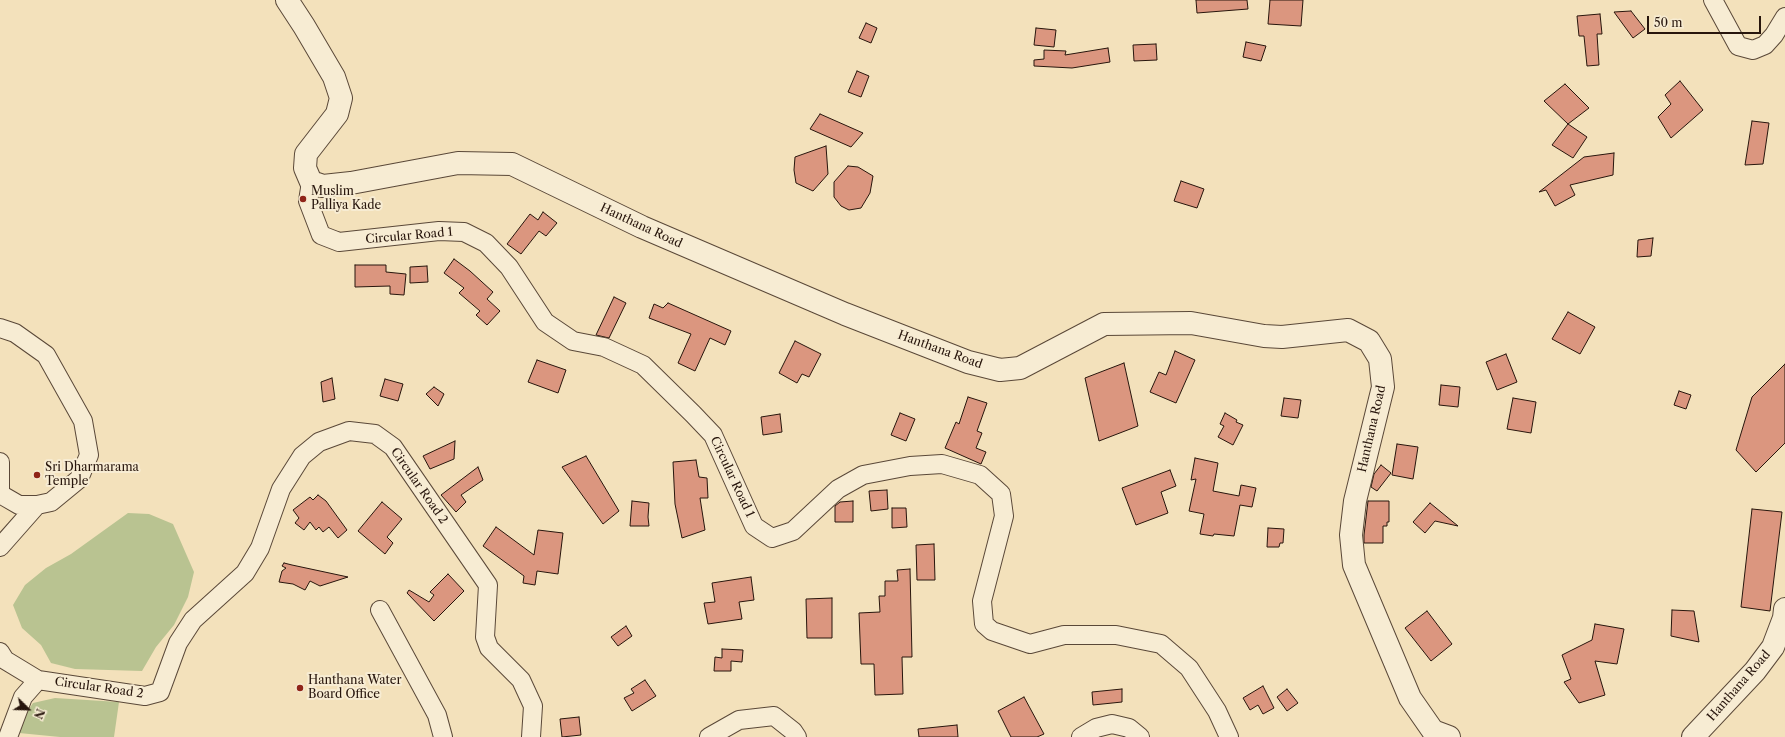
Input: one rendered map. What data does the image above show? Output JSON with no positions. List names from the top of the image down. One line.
{"streets":{"street":["Hanthana Road","Circular Road 1","Circular Road 2"]},"crossings":[["Hanthana Road","Circular Road 1"]],"places":["Muslim Palliya Kade","Sri Dharmarama Temple","Hanthana Water Board Office"],"scale_bar":"50 m","north":"bottom right"}
